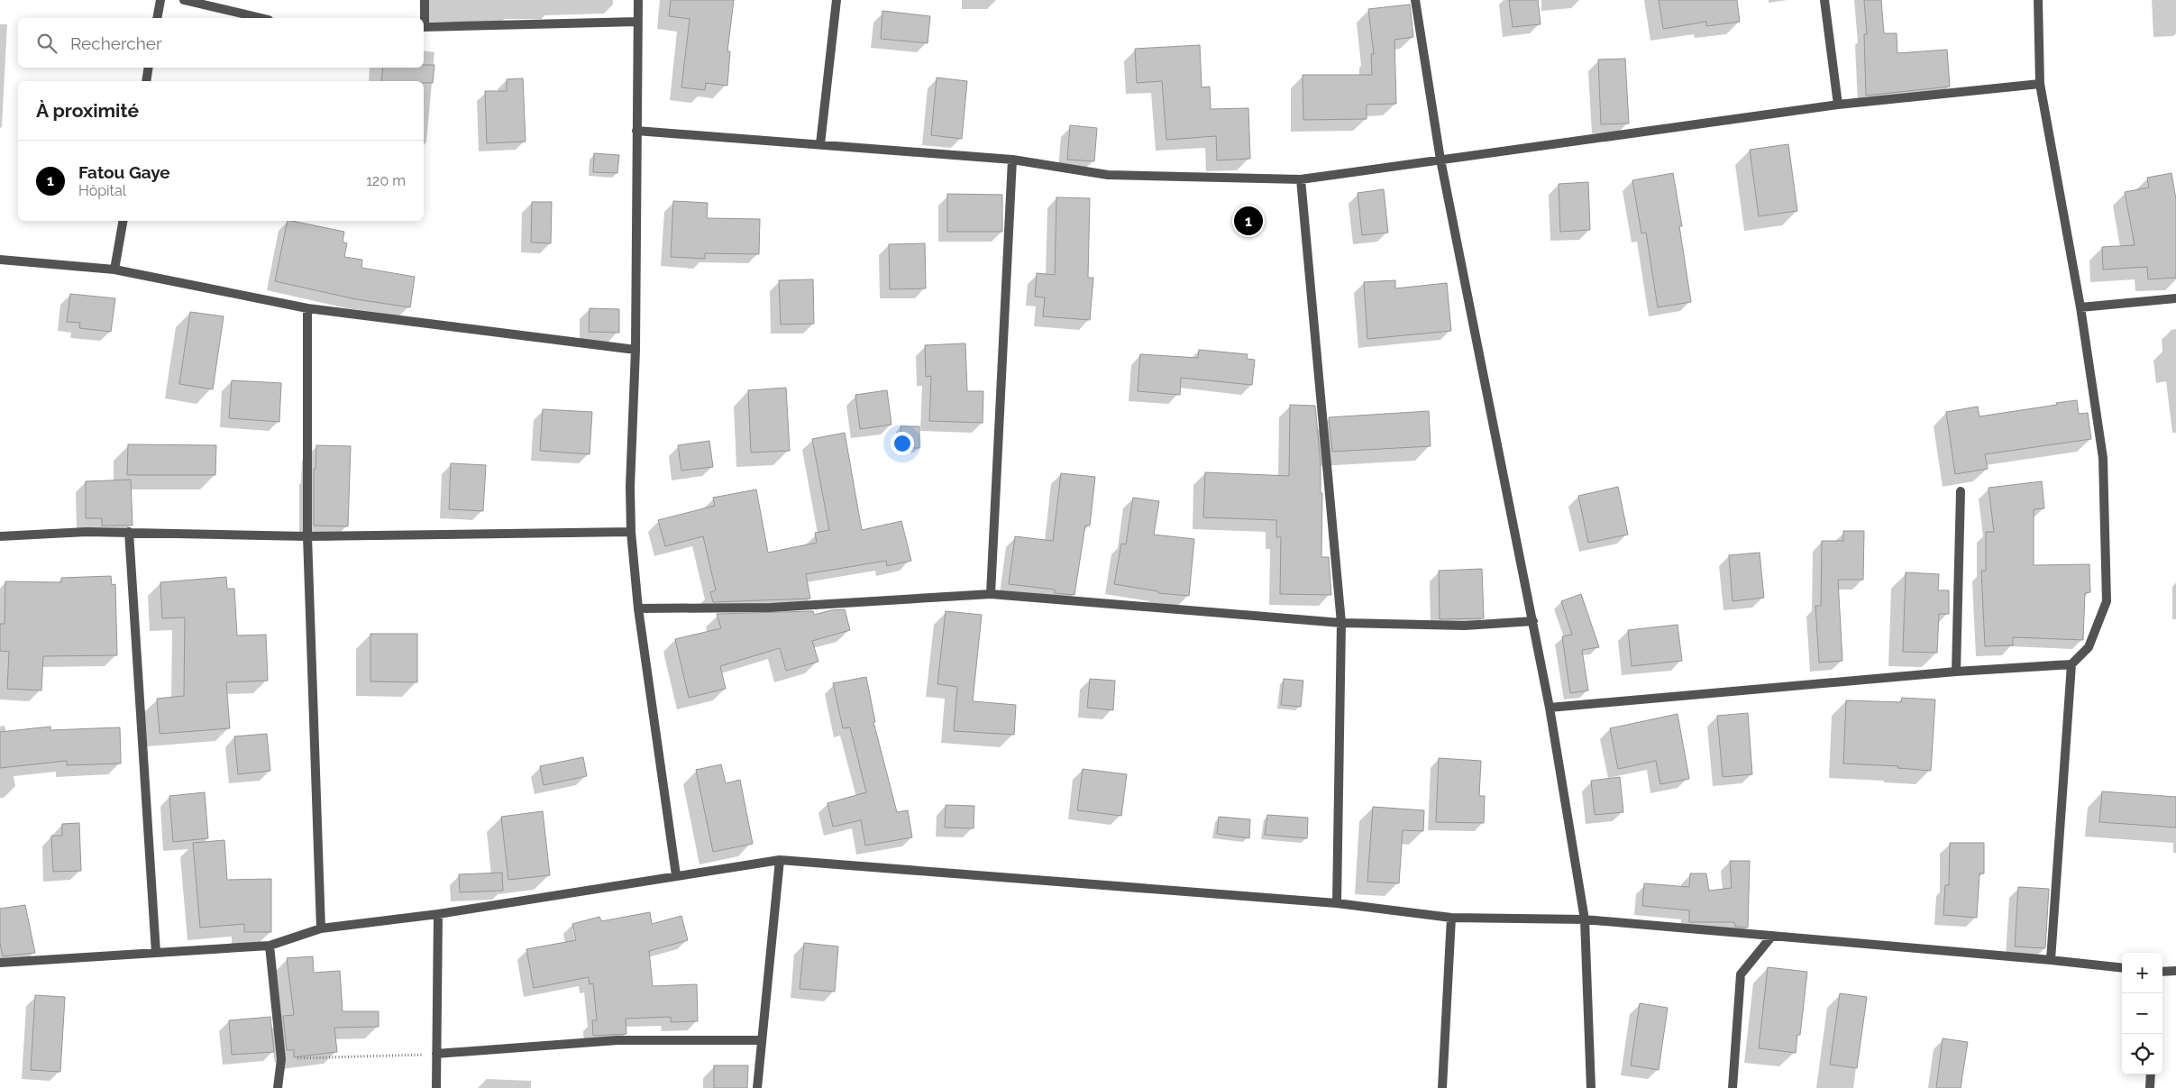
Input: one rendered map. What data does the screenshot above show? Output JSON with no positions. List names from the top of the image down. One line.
{"page":{"search":"Rechercher","heading":"À proximité","list":[{"mark":"1","name":"Fatou Gaye","note":"Hôpital","value":"120 m"}],"pins":"1","map_buttons":["+","−"]}}
